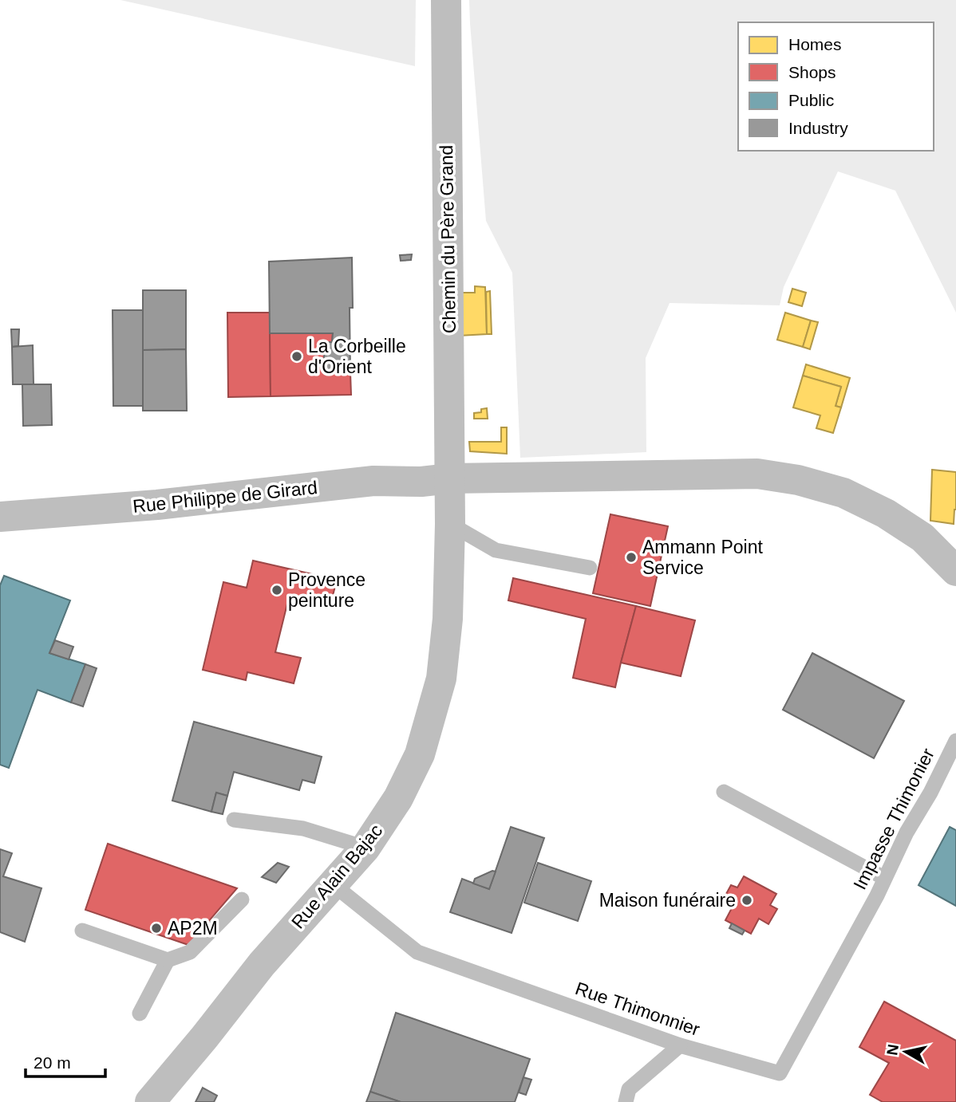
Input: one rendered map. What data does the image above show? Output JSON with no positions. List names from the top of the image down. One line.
{"streets":{"street":["Chemin du Père Grand","Rue Philippe de Girard","Rue Alain Bajac"],"lane":["Impasse Thimonier","Rue Thimonnier"]},"crossings":[["Chemin du Père Grand","Rue Philippe de Girard"],["Chemin du Père Grand","Rue Alain Bajac"],["Rue Philippe de Girard","Rue Alain Bajac"],["Impasse Thimonier","Rue Thimonnier"],["Rue Alain Bajac","Rue Thimonnier"]],"places":["La Corbeille d'Orient","Ammann Point Service","Provence peinture","Maison funéraire","AP2M"],"legend":["Homes","Shops","Public","Industry"],"scale_bar":"20 m","north":"left"}
